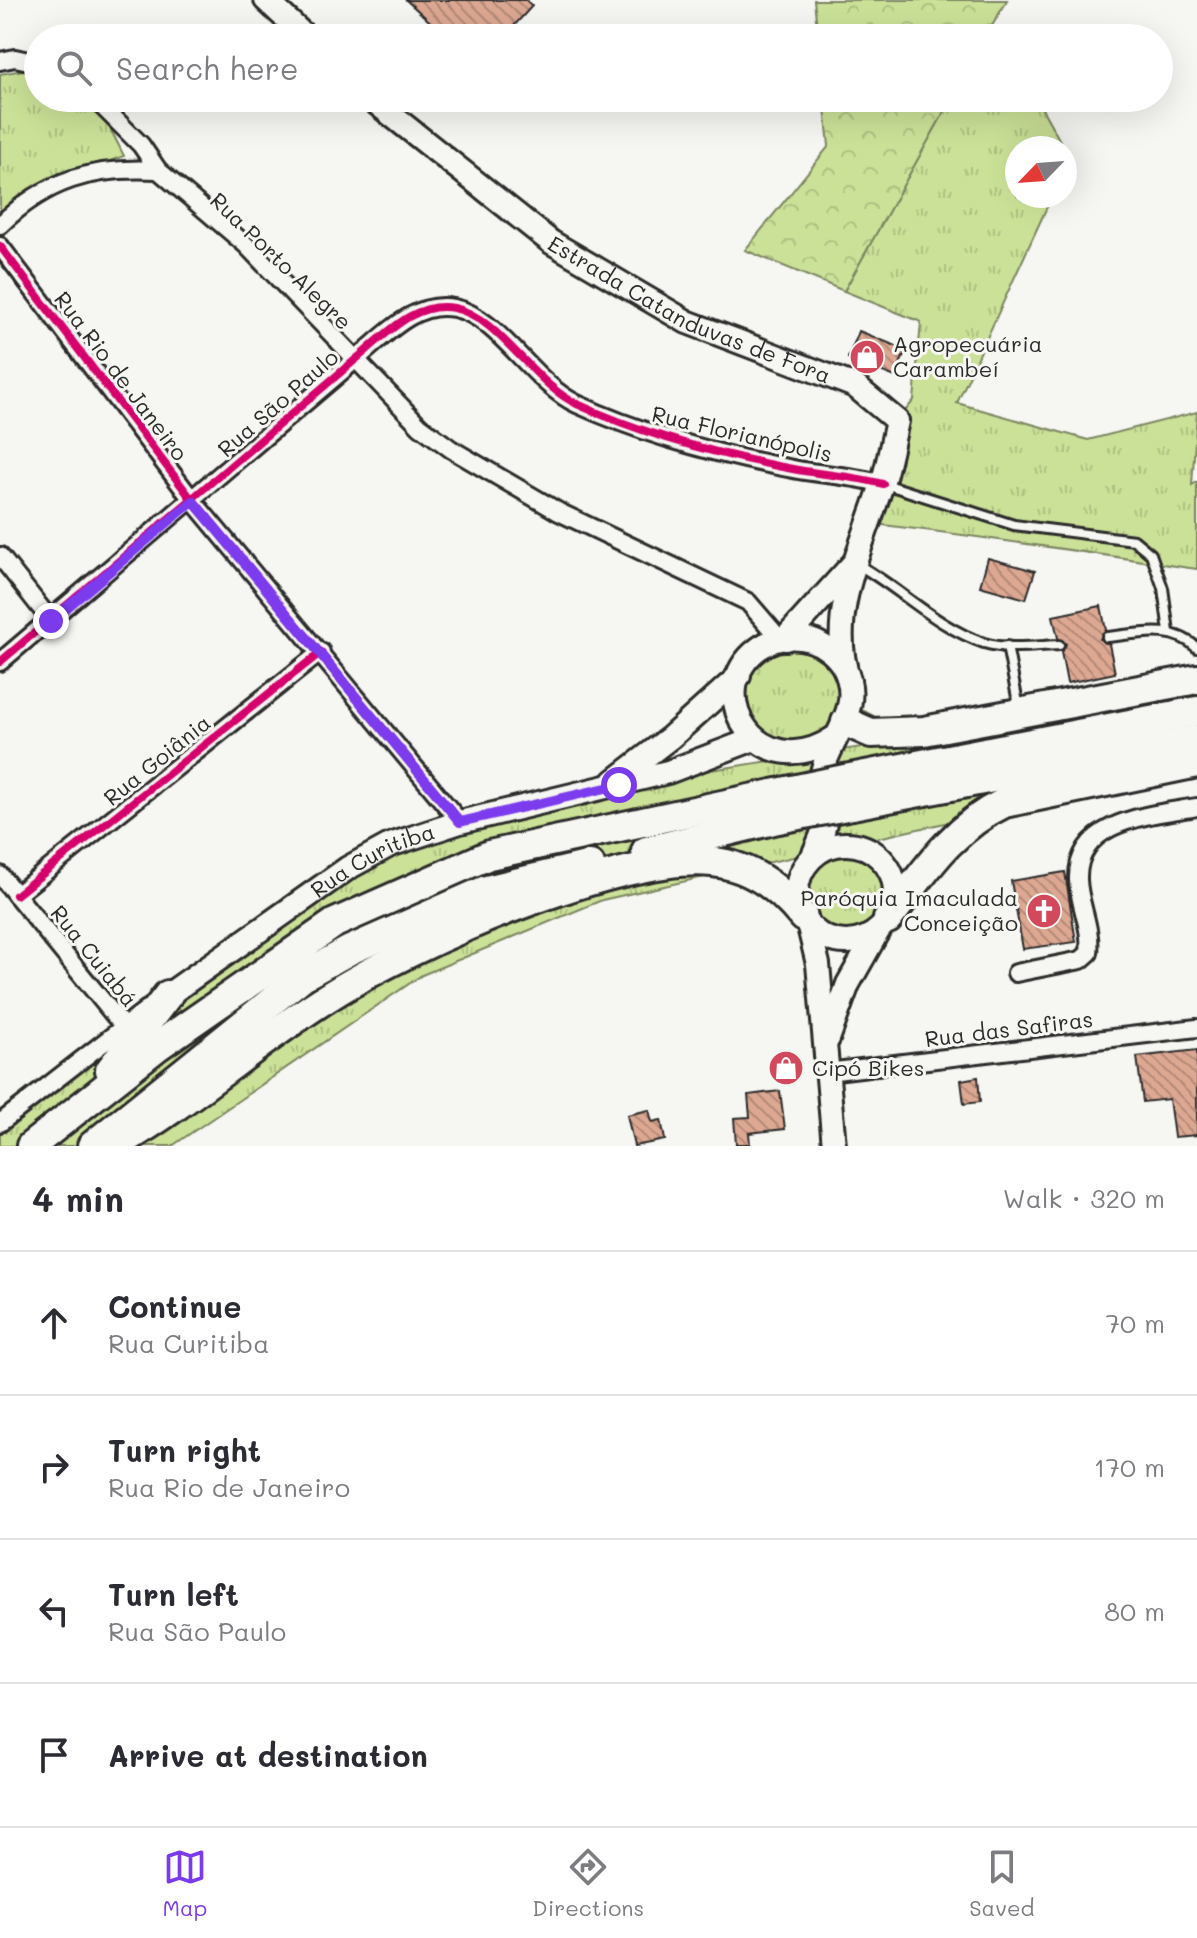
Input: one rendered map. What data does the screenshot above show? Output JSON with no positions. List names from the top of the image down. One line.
{"streets":{"main road":["Estrada Catanduvas de Fora","Rua Curitiba"],"street":["Rua Porto Alegre","Rua Rio de Janeiro","Rua São Paulo","Rua Florianópolis","Rua Goiânia","Rua Cuiabá","Rua das Safiras"]},"crossings":[["Rua Porto Alegre","Rua São Paulo"],["Rua Porto Alegre","Rua Curitiba"],["Estrada Catanduvas de Fora","Rua Florianópolis"],["Rua Rio de Janeiro","Rua São Paulo"],["Rua Rio de Janeiro","Rua Goiânia"],["Rua Rio de Janeiro","Rua Curitiba"],["Rua São Paulo","Rua Florianópolis"],["Rua Goiânia","Rua Cuiabá"]],"places":{"shop":["Agropecuária Carambeí","Cipó Bikes"],"church":["Paróquia Imaculada Conceição"]},"north":"bottom left","page":{"search":"Search here","heading":["4 min","Walk · 320 m"],"list":[["Continue","Rua Curitiba","70 m"],["Turn right","Rua Rio de Janeiro","170 m"],["Turn left","Rua São Paulo","80 m"],"Arrive at destination"],"nav":["Map","Directions","Saved"]}}
